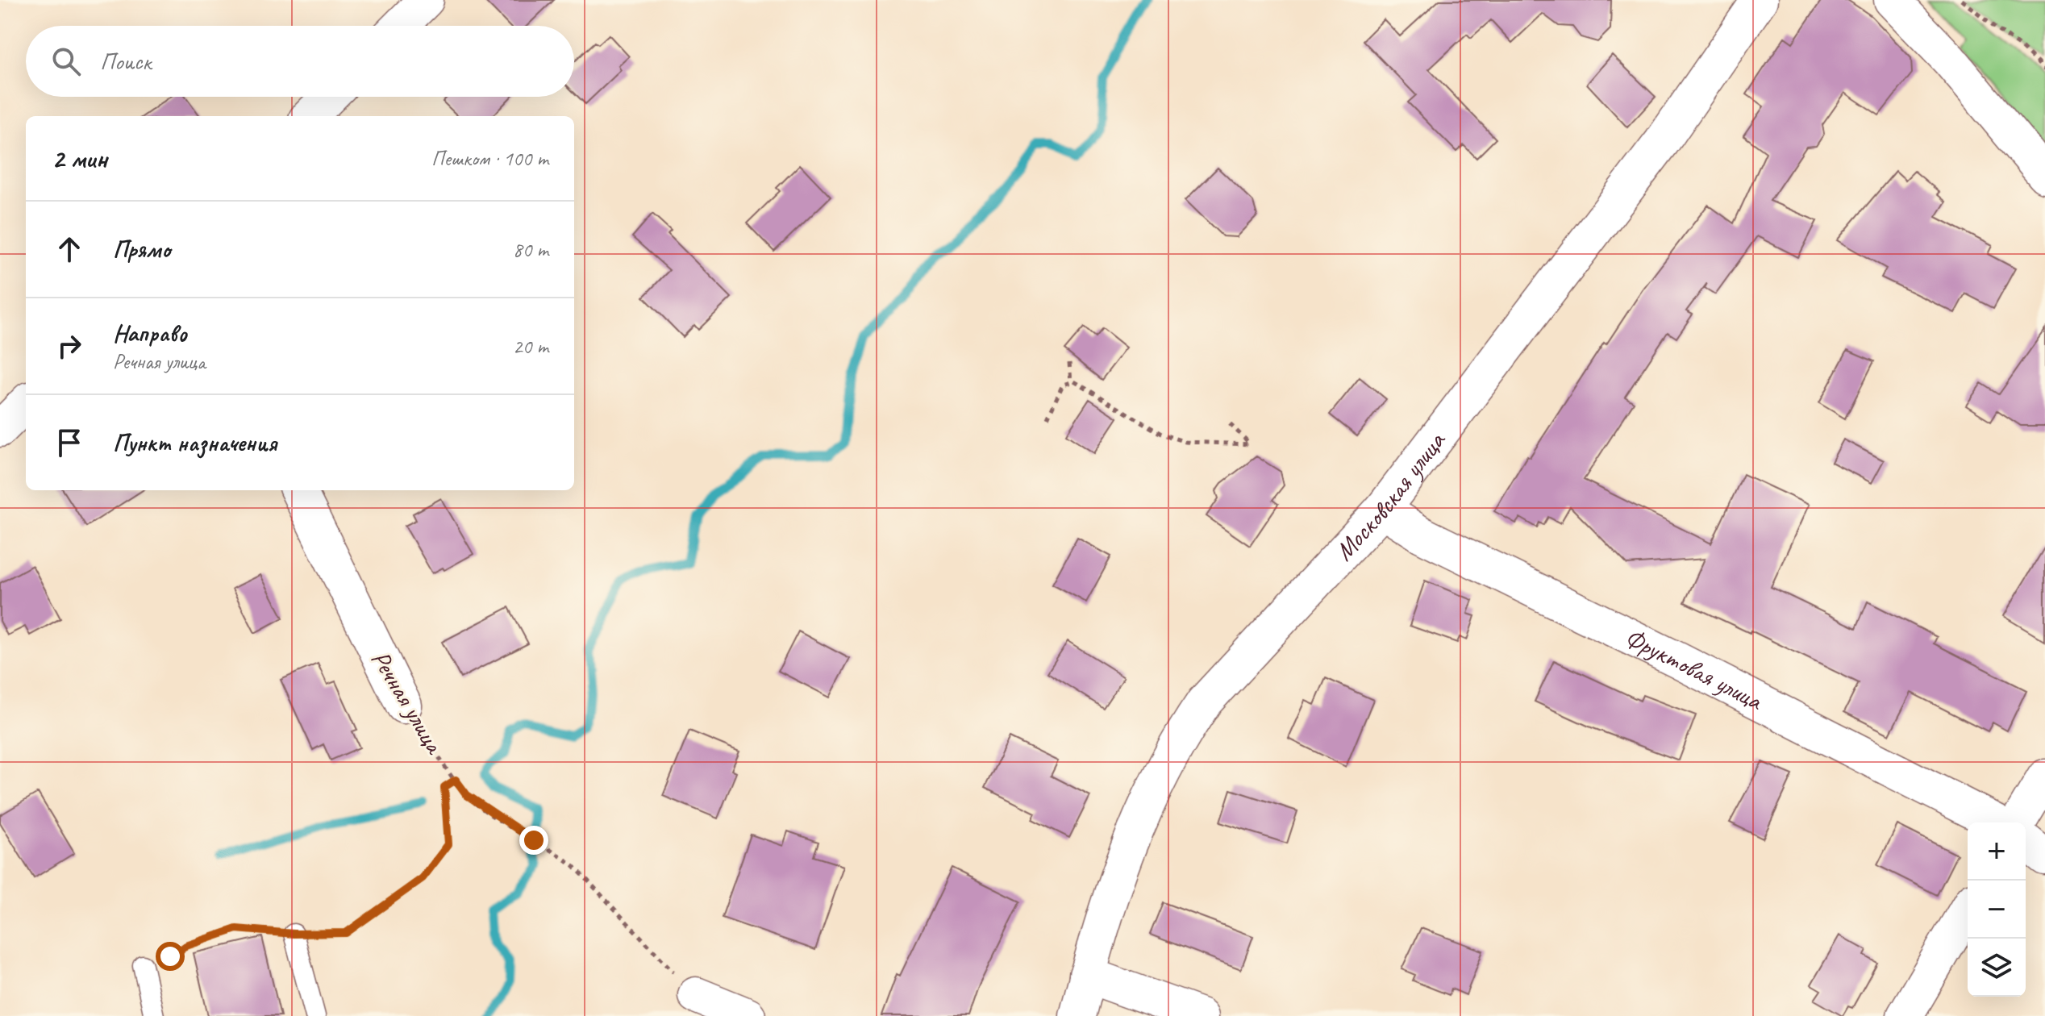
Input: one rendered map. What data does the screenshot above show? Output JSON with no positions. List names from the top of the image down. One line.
{"streets":{"street":["Московская улица","Фруктовая улица","Речная улица"]},"crossings":[["Московская улица","Фруктовая улица"]],"page":{"search":"Поиск","heading":["2 мин","Пешком · 100 m"],"list":[["Прямо","80 m"],["Направо","Речная улица","20 m"],"Пункт назначения"],"map_buttons":["+","−"]}}
